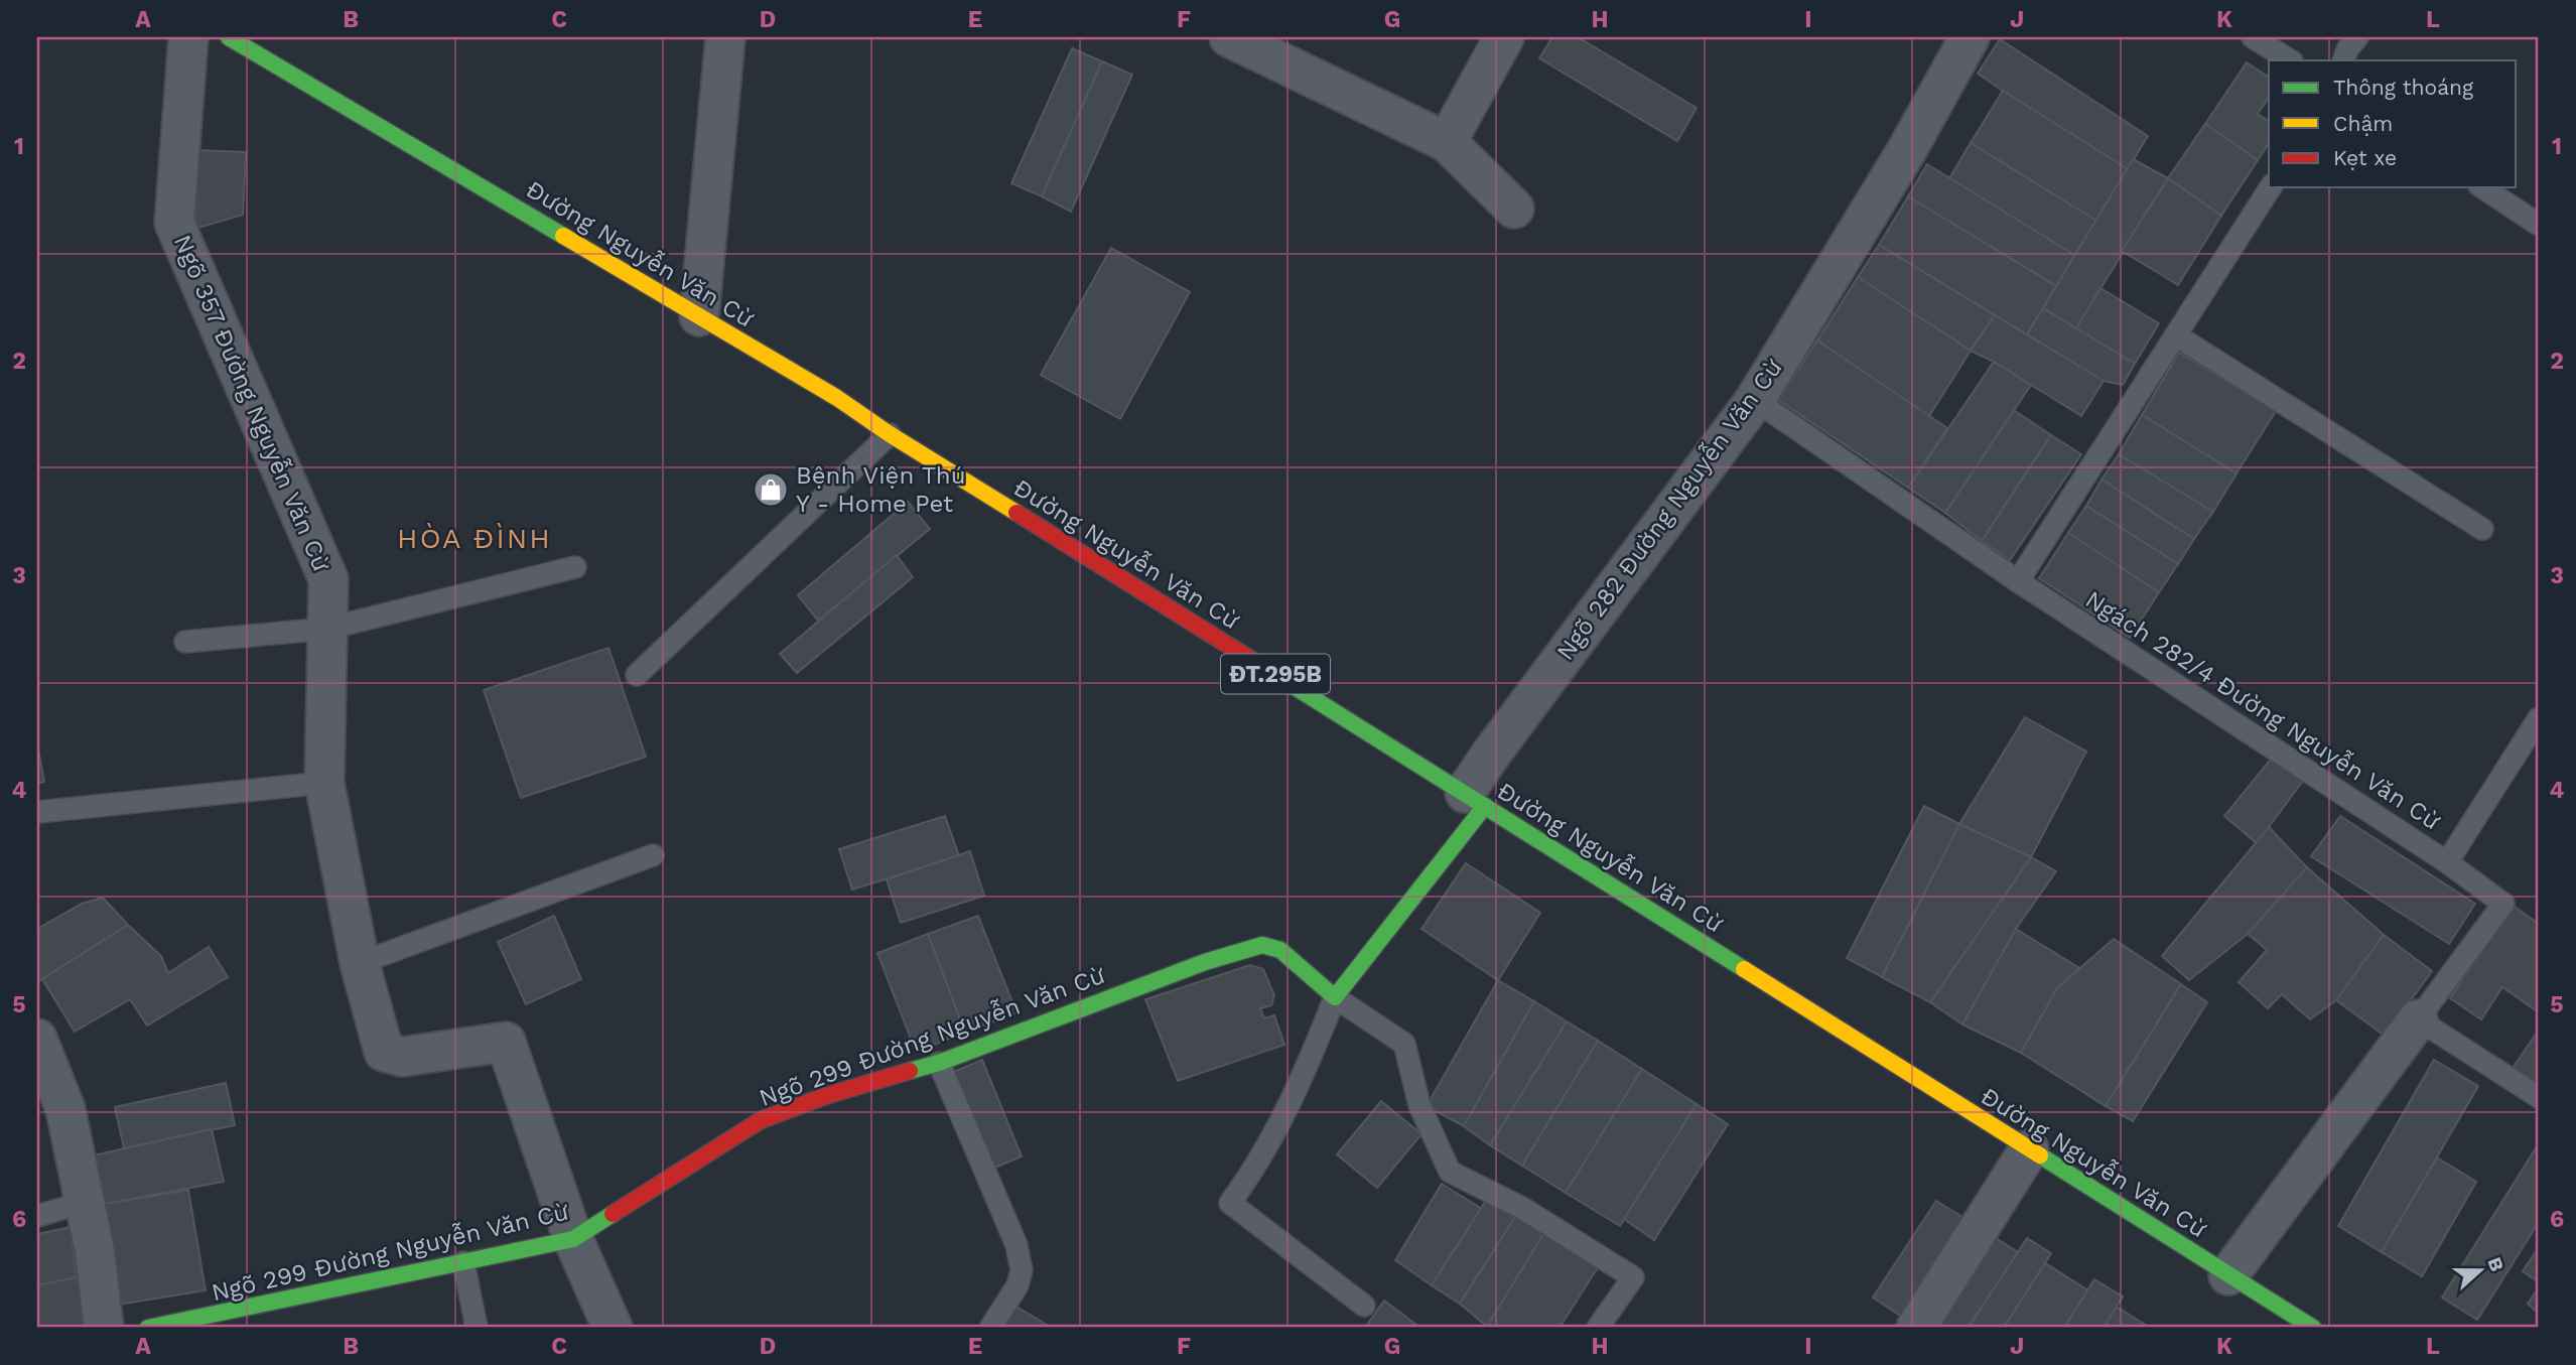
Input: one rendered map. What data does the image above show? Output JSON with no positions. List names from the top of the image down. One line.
{"streets":{"main road":["Đường Nguyễn Văn Cừ","ĐT.295B","Ngõ 299 Đường Nguyễn Văn Cừ"],"street":["Ngõ 357 Đường Nguyễn Văn Cừ","Ngõ 282 Đường Nguyễn Văn Cừ"],"lane":["Ngách 282/4 Đường Nguyễn Văn Cừ"]},"crossings":[["Đường Nguyễn Văn Cừ","Ngõ 282 Đường Nguyễn Văn Cừ"],["Ngõ 357 Đường Nguyễn Văn Cừ","Ngõ 299 Đường Nguyễn Văn Cừ"],["Ngõ 282 Đường Nguyễn Văn Cừ","Ngách 282/4 Đường Nguyễn Văn Cừ"]],"districts":["HÒA ĐÌNH"],"places":{"shop":["Bệnh Viện Thú Y - Home Pet"]},"legend":["Thông thoáng","Chậm","Kẹt xe"],"north":"right","grid":{"columns":["A","B","C","D","E","F","G","H","I","J","K","L"],"rows":["1","2","3","4","5","6"]}}
